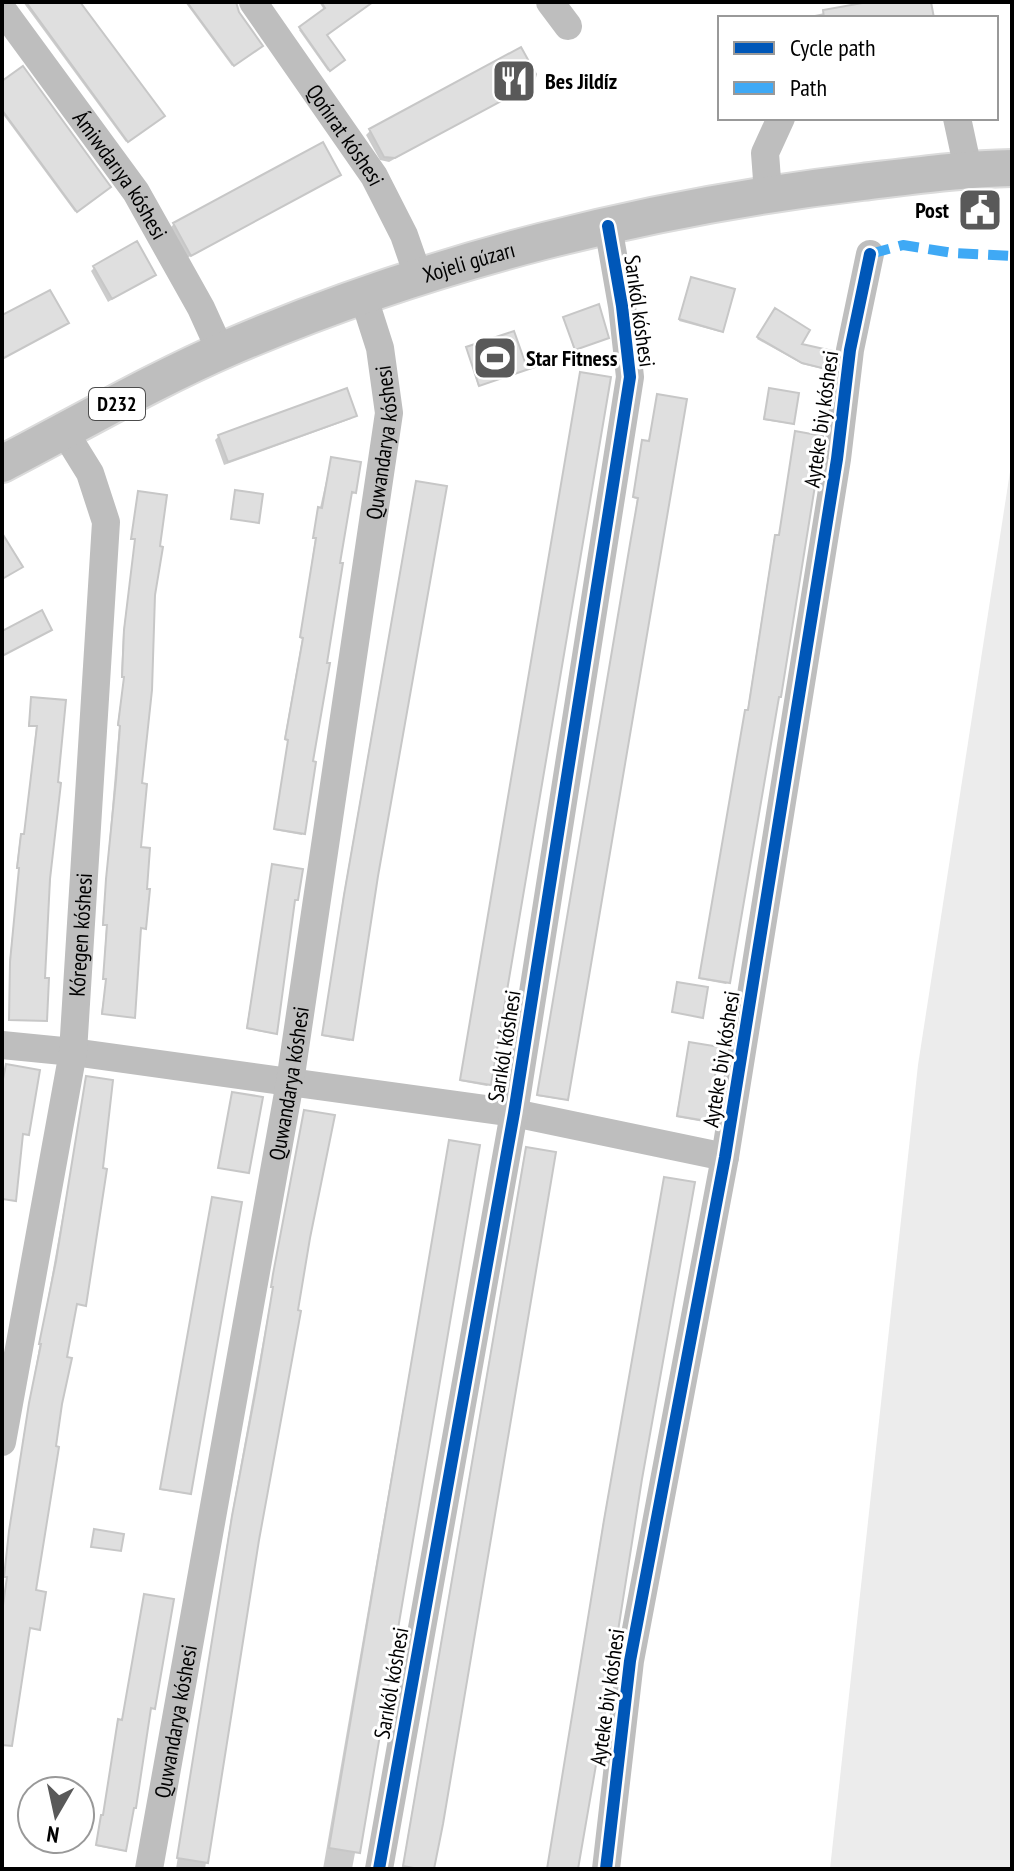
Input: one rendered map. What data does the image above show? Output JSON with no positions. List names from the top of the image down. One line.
{"streets":{"main road":["Xojeli gúzarı","D232"],"street":["Qońırat kóshesi","Ámiwdarıya kóshesi","Sarıkól kóshesi","Ayteke biy kóshesi","Quwandarya kóshesi","Kóregen kóshesi"]},"crossings":[["Qońırat kóshesi","Xojeli gúzarı"],["Ámiwdarıya kóshesi","Xojeli gúzarı"],["Xojeli gúzarı","Sarıkól kóshesi"],["Xojeli gúzarı","D232"],["Xojeli gúzarı","Quwandarya kóshesi"],["Xojeli gúzarı","Kóregen kóshesi"]],"places":{"restaurant":["Bes Jildíz"],"public building":["Post"],"sports":["Star Fitness"]},"legend":["Cycle path","Path"],"north":"bottom"}
